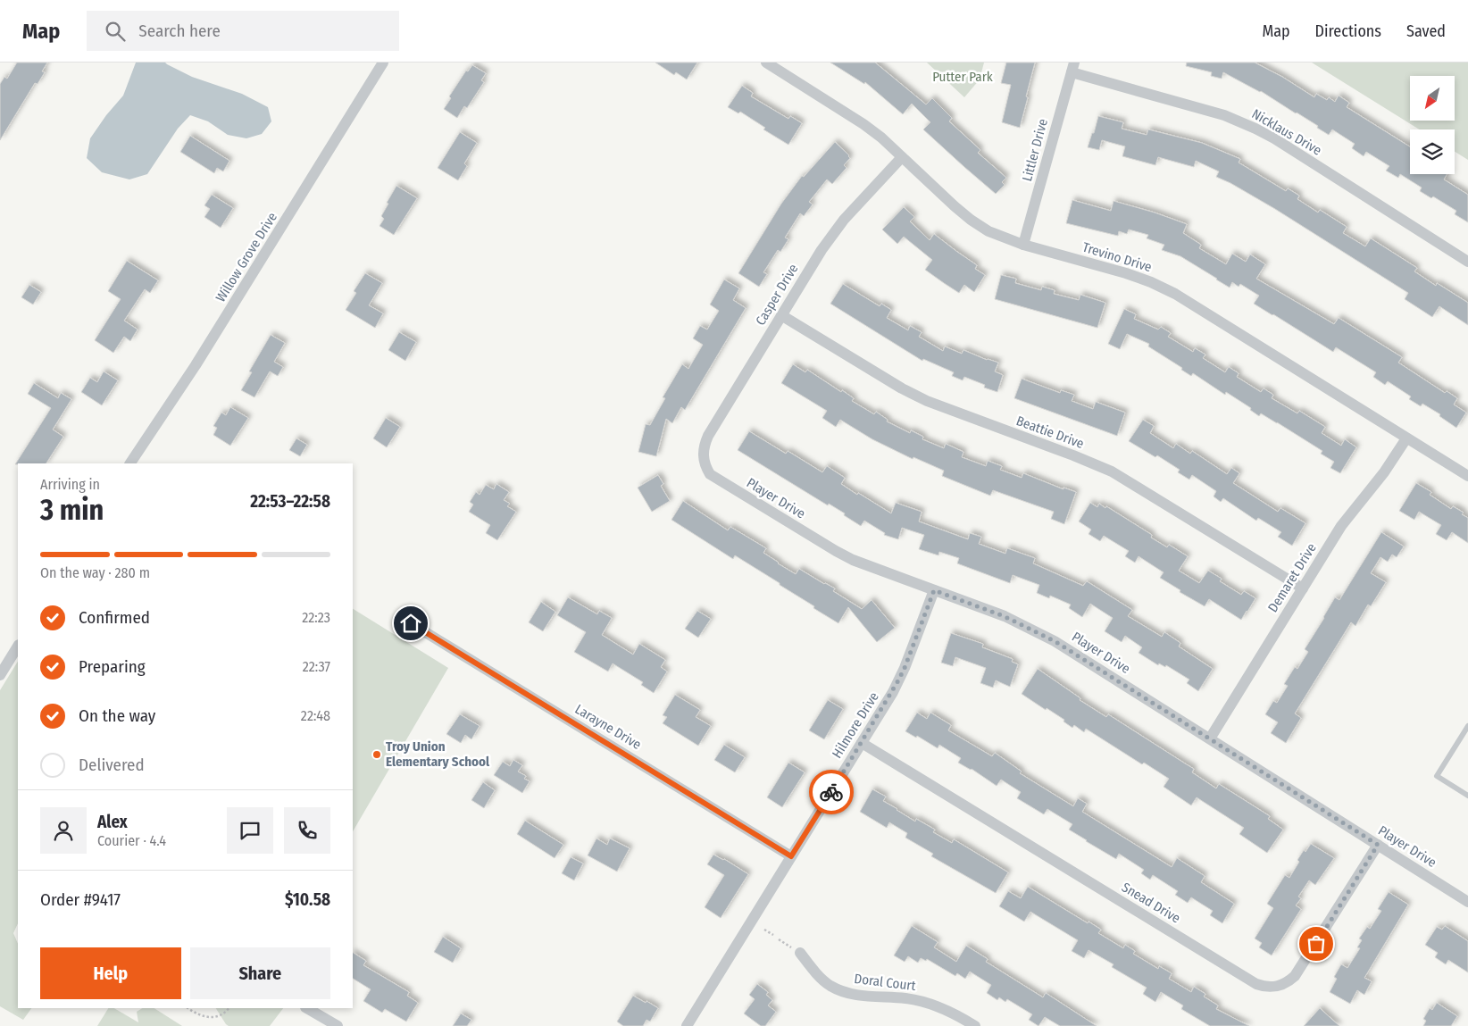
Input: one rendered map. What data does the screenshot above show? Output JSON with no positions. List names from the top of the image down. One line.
{"streets":{"street":["Nicklaus Drive","Littler Drive","Willow Grove Drive","Trevino Drive","Casper Drive","Beattie Drive","Player Drive","Demaret Drive","Hilmore Drive","Larayne Drive","Snead Drive","Doral Court"]},"crossings":[["Nicklaus Drive","Littler Drive"],["Littler Drive","Trevino Drive"],["Trevino Drive","Casper Drive"],["Trevino Drive","Demaret Drive"],["Casper Drive","Beattie Drive"],["Casper Drive","Player Drive"],["Beattie Drive","Demaret Drive"],["Player Drive","Demaret Drive"],["Player Drive","Hilmore Drive"],["Player Drive","Snead Drive"],["Hilmore Drive","Larayne Drive"],["Hilmore Drive","Snead Drive"]],"parks":["Putter Park"],"places":["Troy Union Elementary School"],"north":"bottom left","page":{"header":"Map","search":"Search here","nav":["Map","Directions","Saved"],"heading":["3 min","Arriving in","22:53–22:58"],"panel":["Alex","Courier · 4.4","Order #9417","$10.58"],"bar":"On the way · 280 m","list":[["Confirmed","22:23"],["Preparing","22:37"],["On the way","22:48"],"Delivered"],"buttons":["Help","Share"]}}
